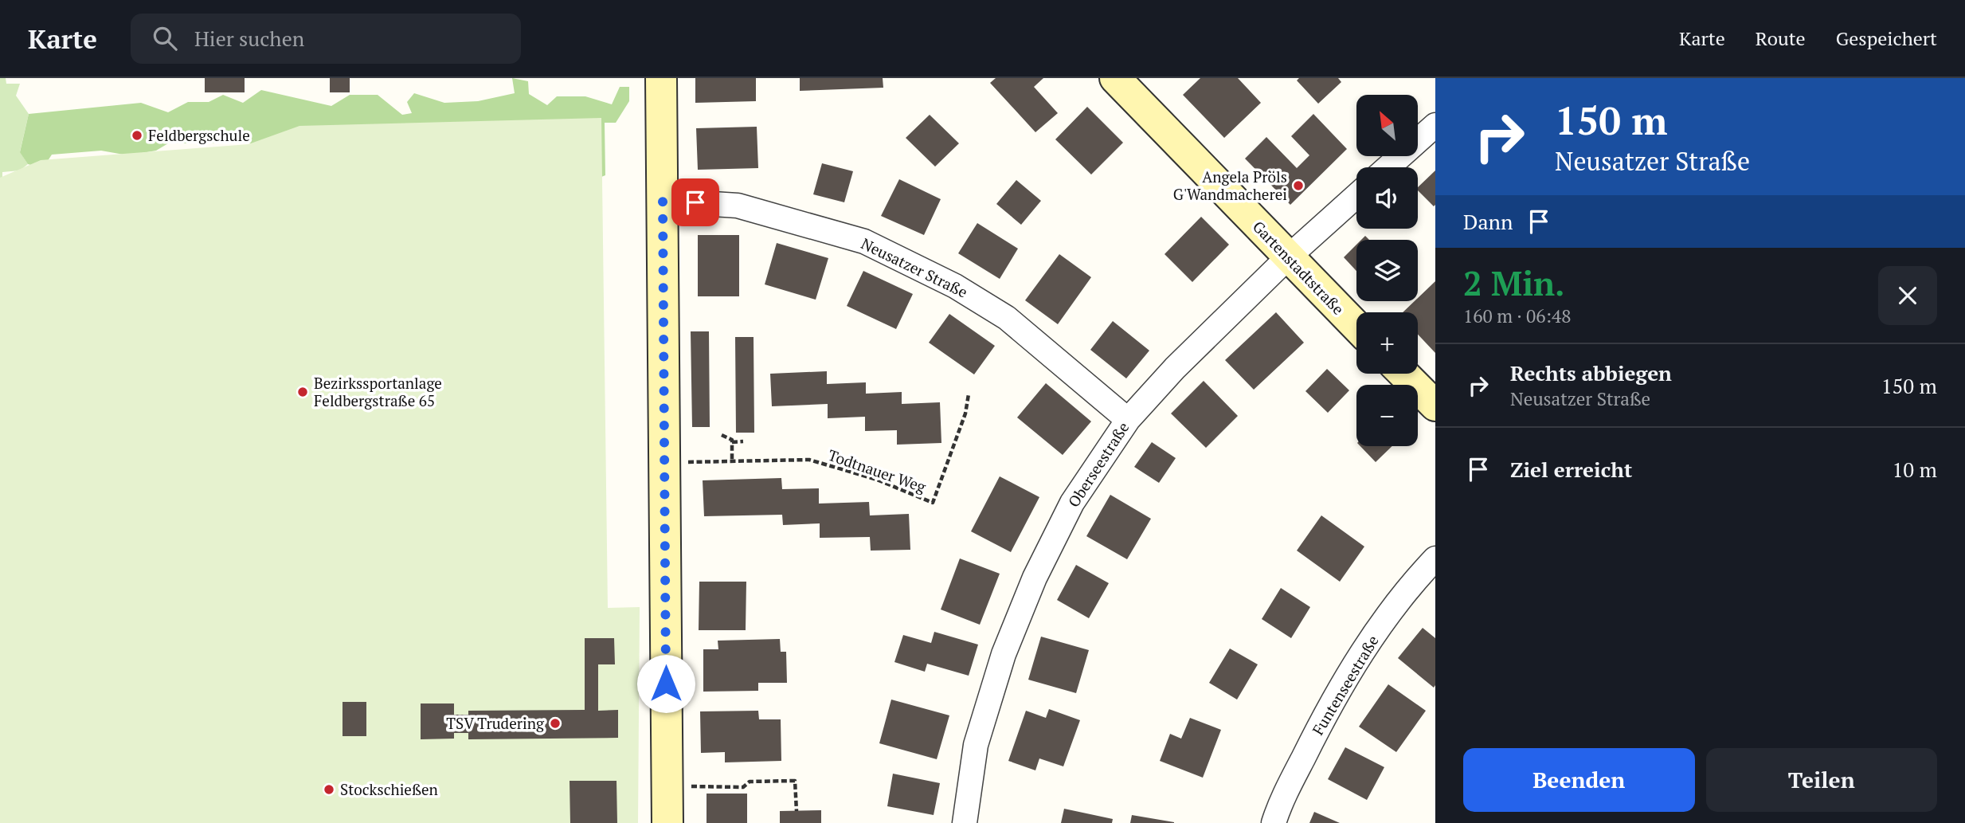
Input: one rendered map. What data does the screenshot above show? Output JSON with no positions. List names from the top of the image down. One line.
{"streets":{"street":["Neusatzer Straße","Gartenstadtstraße","Oberseestraße","Funtenseestraße"],"path":["Todtnauer Weg"]},"crossings":[["Neusatzer Straße","Oberseestraße"],["Gartenstadtstraße","Oberseestraße"]],"places":["Feldbergschule","Angela Pröls G'Wandmacherei","Bezirkssportanlage Feldbergstraße 65","TSV Trudering","Stockschießen"],"north":"top left","page":{"header":"Karte","search":"Hier suchen","nav":["Karte","Route","Gespeichert"],"turn":["150 m","Neusatzer Straße"],"map_buttons":["+","−"],"then":"Dann","heading":["2 Min.","160 m · 06:48"],"list":[{"name":"Rechts abbiegen","note":"Neusatzer Straße","value":"150 m"},{"name":"Ziel erreicht","value":"10 m"}],"buttons":["Beenden","Teilen"]}}
